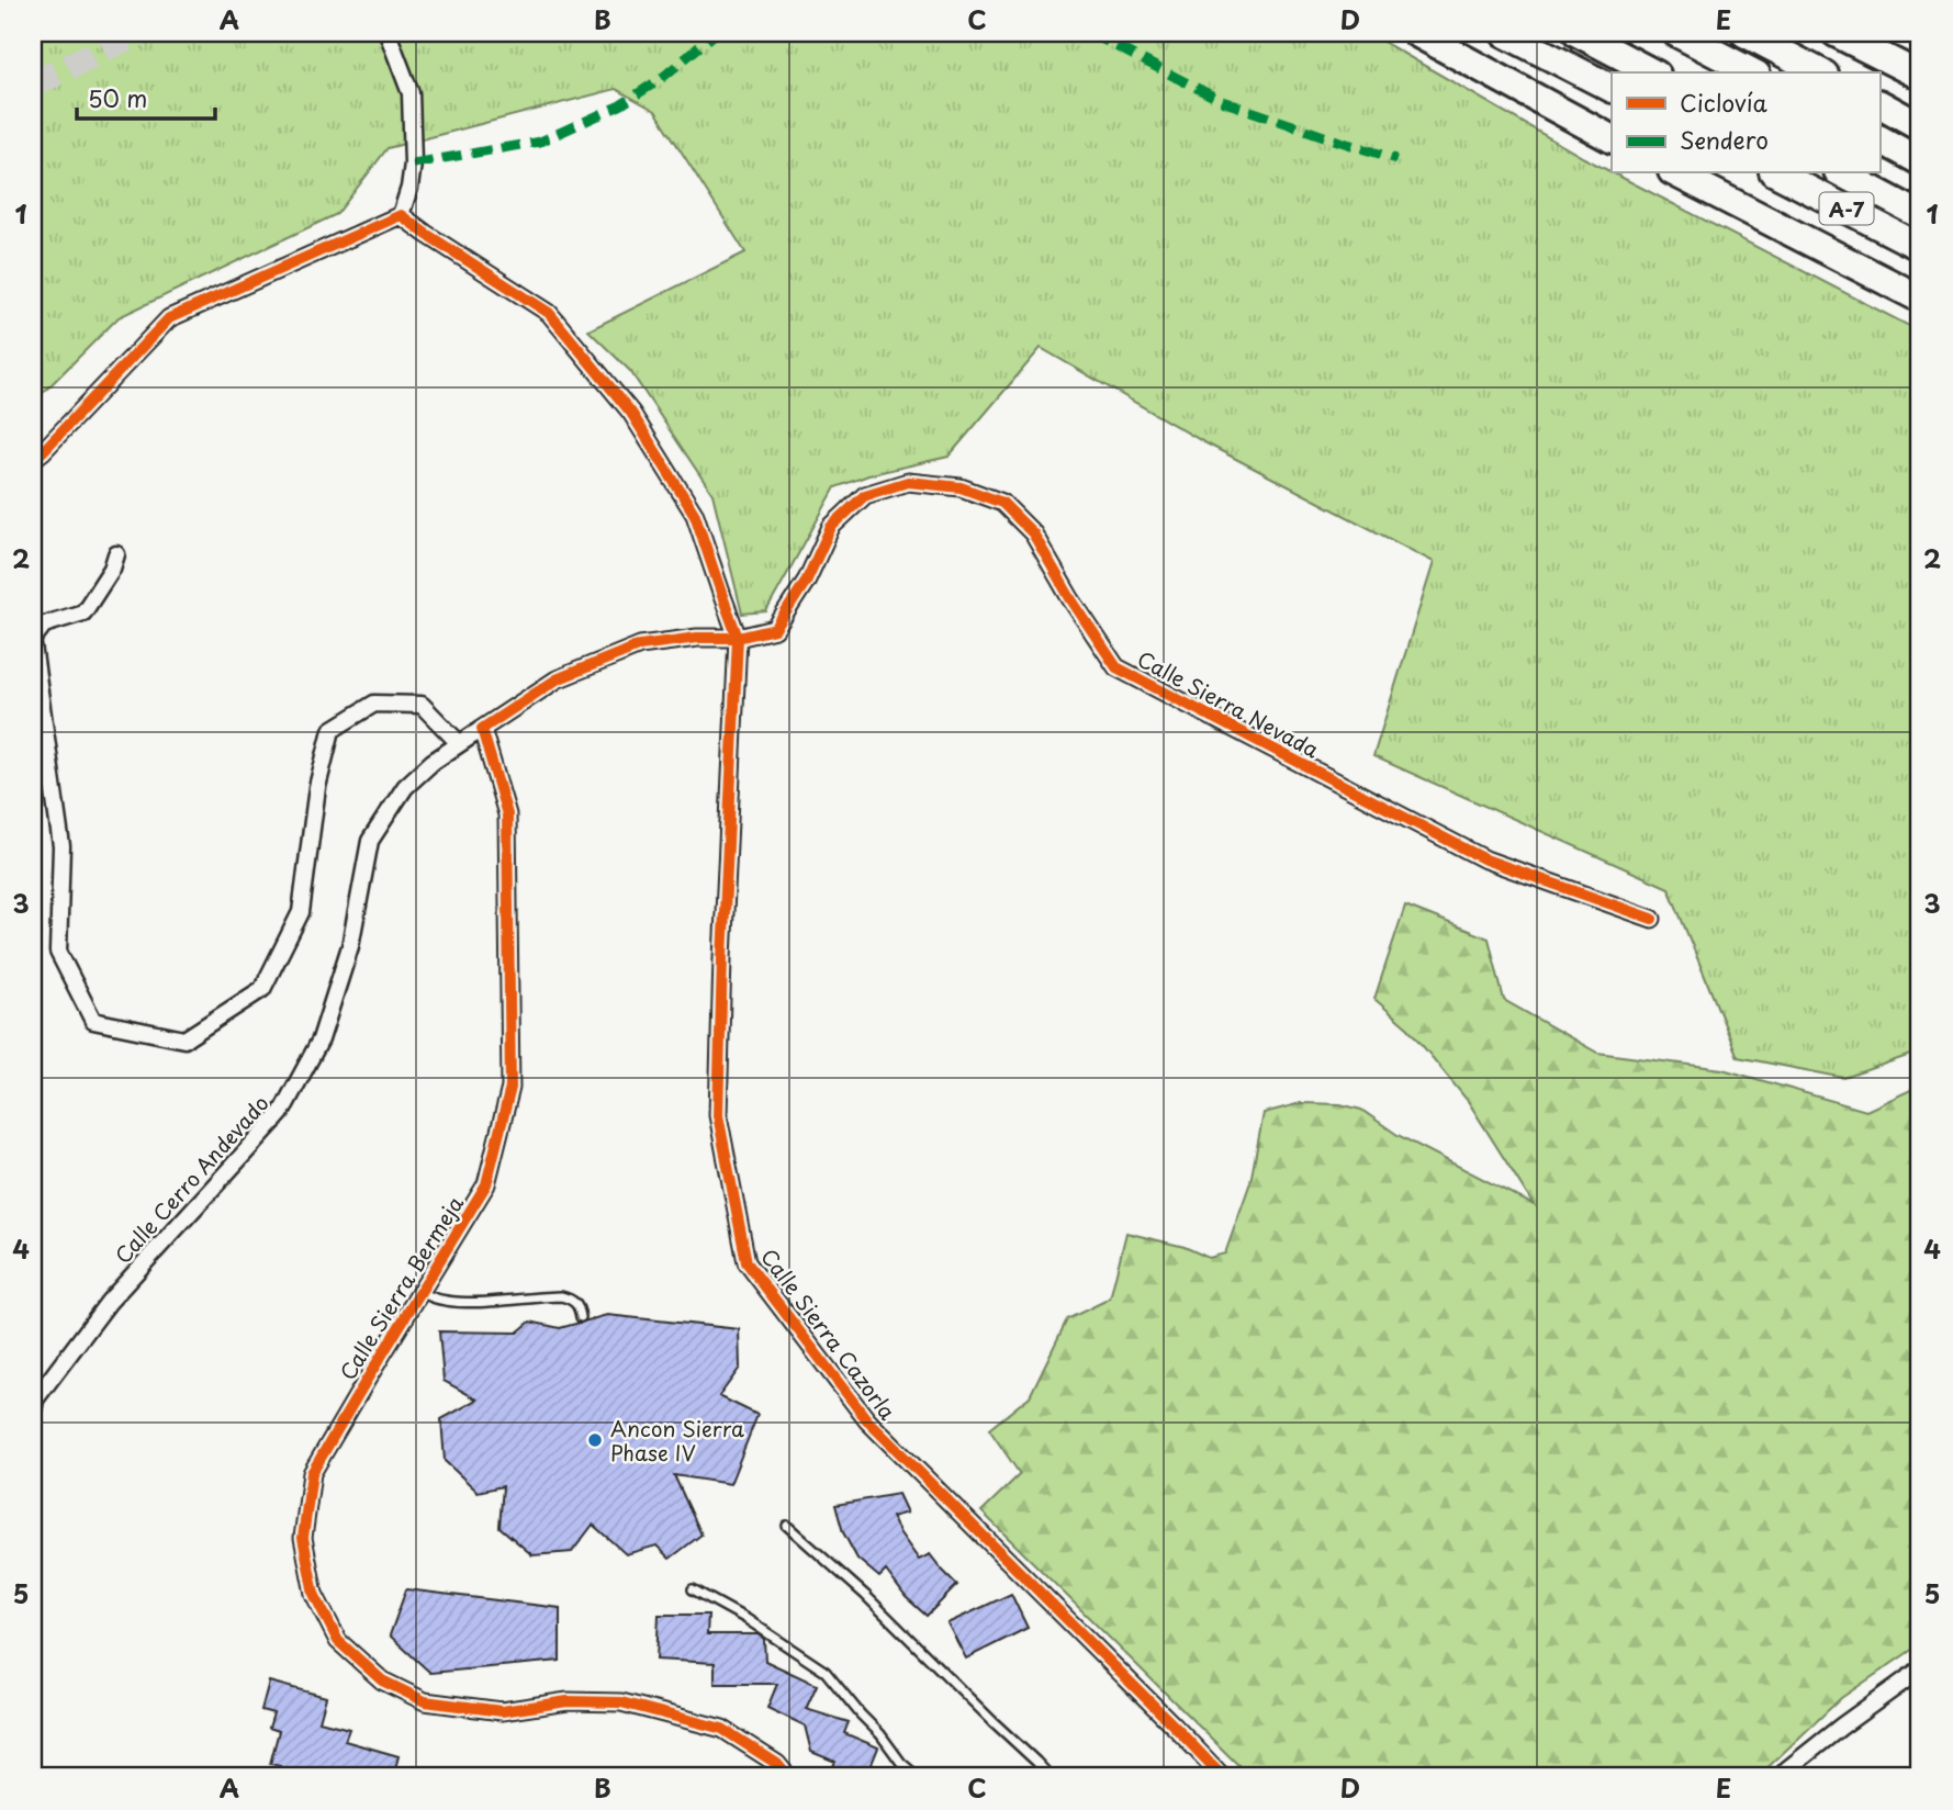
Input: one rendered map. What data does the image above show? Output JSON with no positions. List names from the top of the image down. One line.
{"streets":{"highway":["A-7"],"street":["Calle Sierra Nevada","Calle Cerro Andevado","Calle Sierra Bermeja","Calle Sierra Cazorla"]},"crossings":[["Calle Sierra Nevada","Calle Sierra Cazorla"],["Calle Cerro Andevado","Calle Sierra Bermeja"]],"places":["Ancon Sierra Phase IV"],"legend":["Ciclovía","Sendero"],"scale_bar":"50 m","grid":{"columns":["A","B","C","D","E"],"rows":["1","2","3","4","5"]}}
